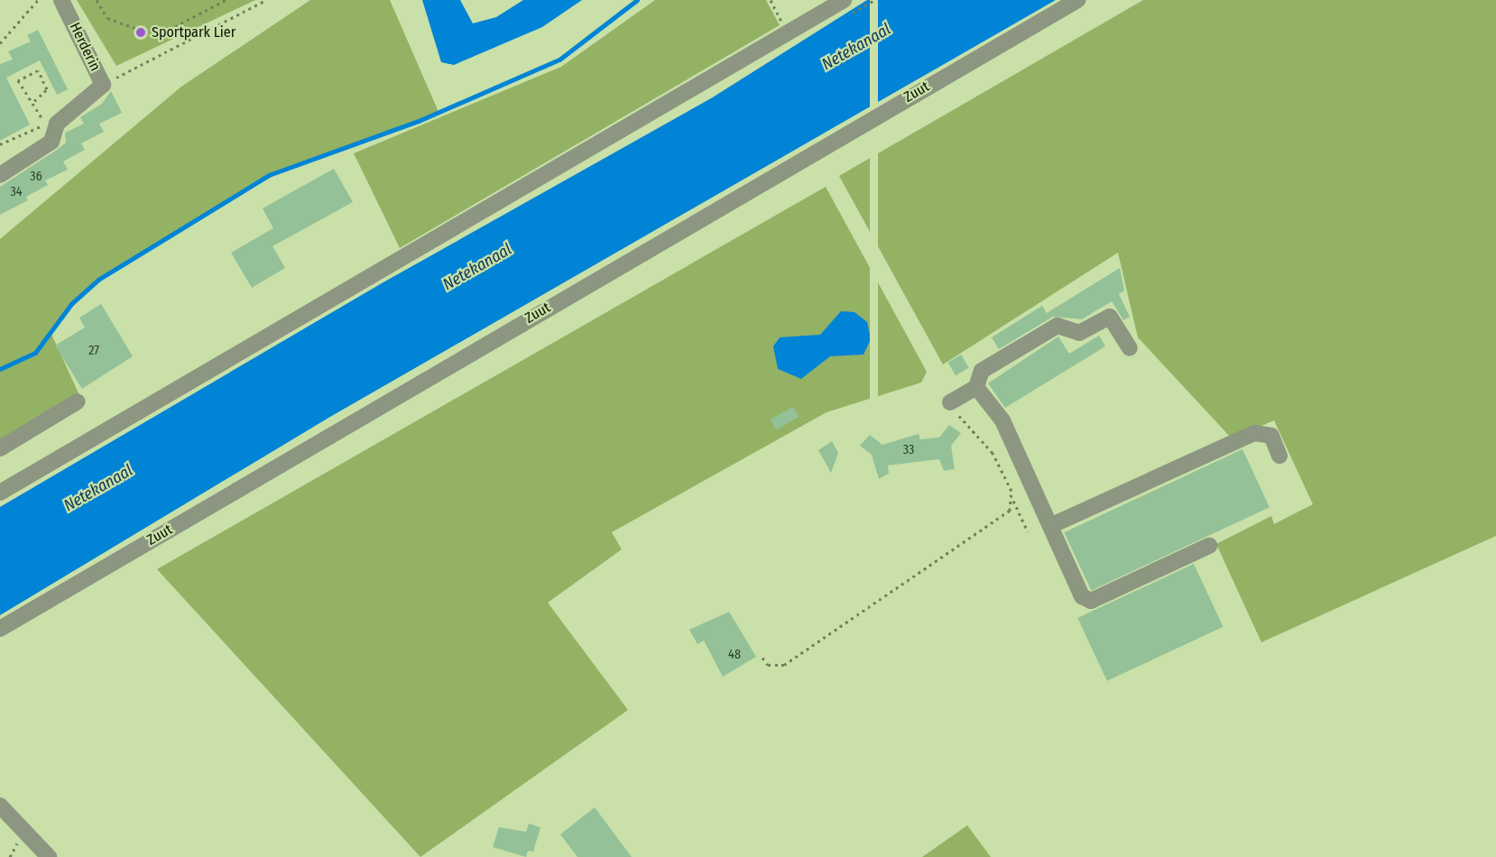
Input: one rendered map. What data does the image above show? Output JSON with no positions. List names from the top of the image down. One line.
{"streets":{"street":["Herderin","Zuut"]},"water":["Netekanaal"],"places":["Sportpark Lier"],"house_numbers":["36","34","27","33","48"]}
